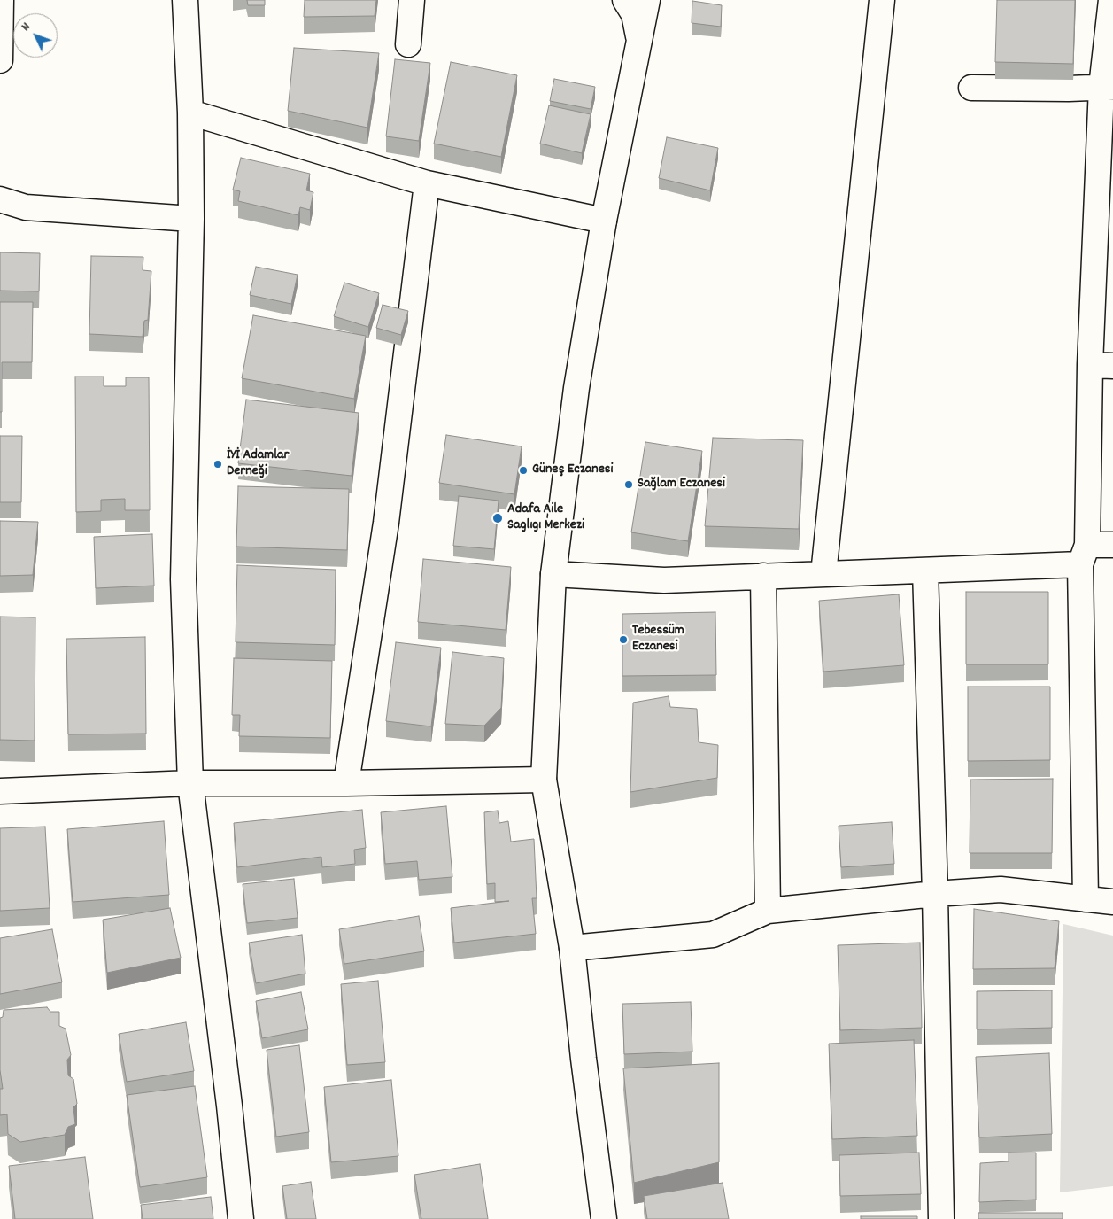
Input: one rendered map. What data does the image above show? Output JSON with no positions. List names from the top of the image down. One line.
{"places":["İYİ Adamlar Derneği","Güneş Eczanesi","Sağlam Eczanesi","Adafa Aile Saglıgı Merkezi","Tebessüm Eczanesi"],"north":"top left"}
